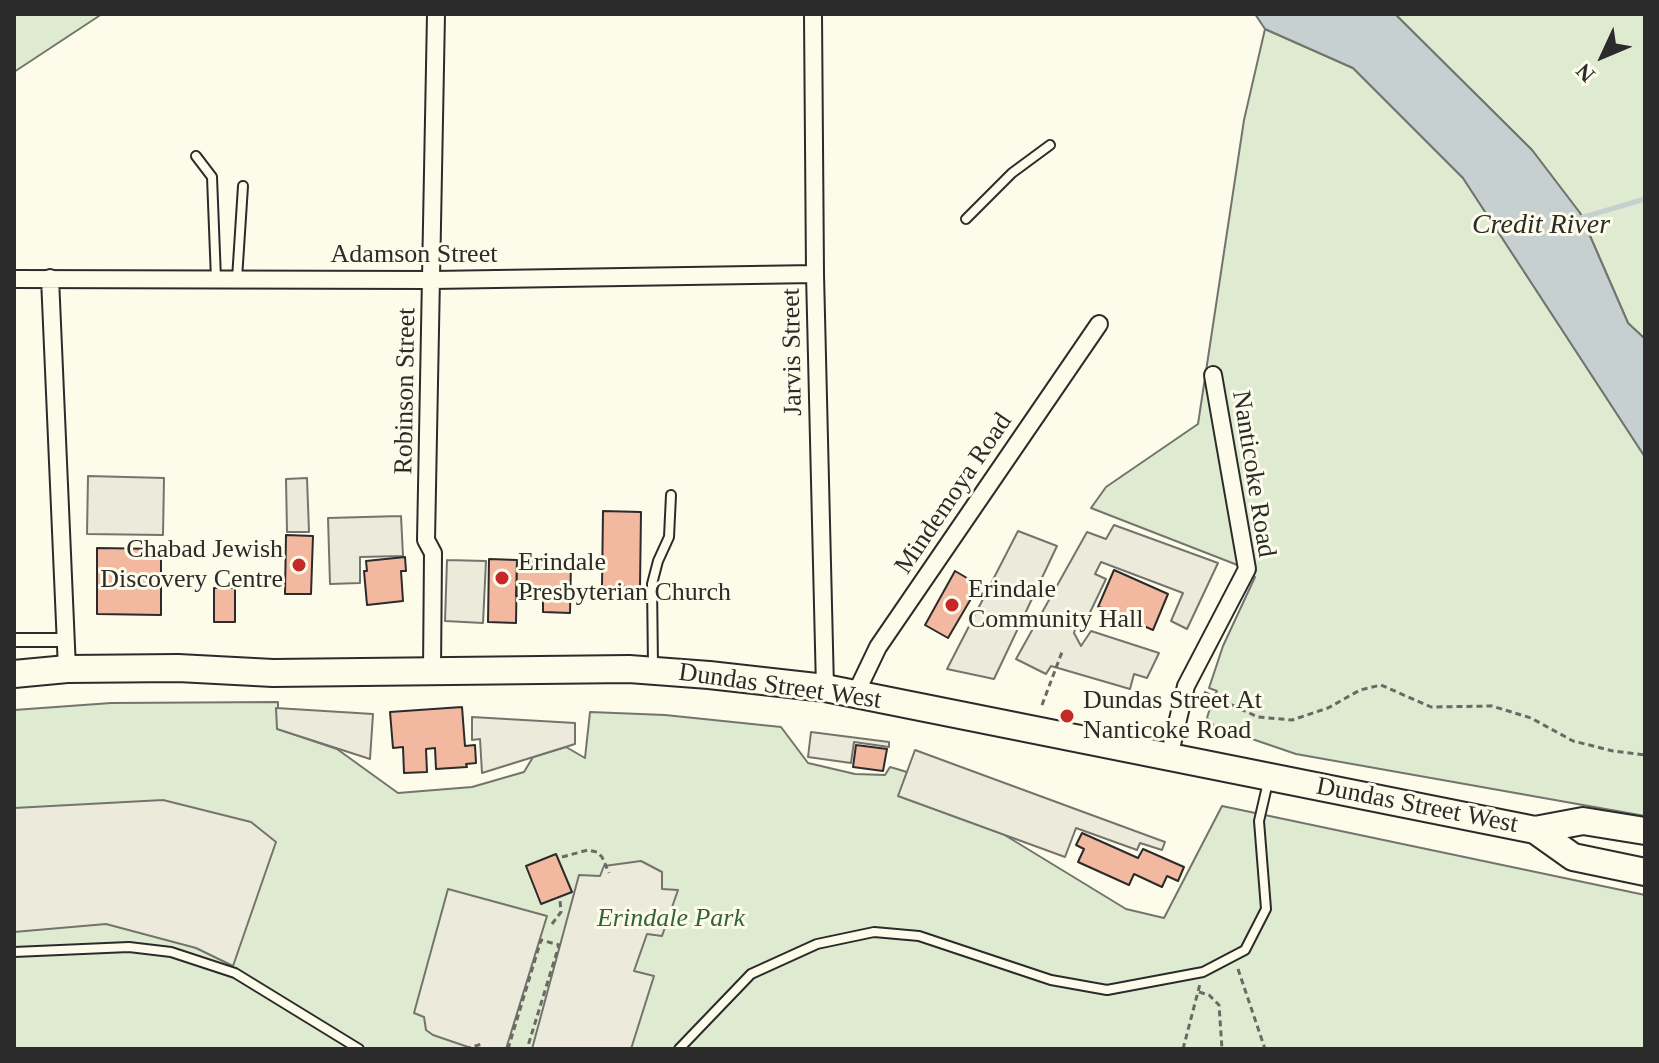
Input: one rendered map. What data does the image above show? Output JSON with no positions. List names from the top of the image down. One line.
{"streets":{"main road":["Dundas Street West"],"street":["Adamson Street","Jarvis Street","Robinson Street","Nanticoke Road","Mindemoya Road"]},"crossings":[["Adamson Street","Jarvis Street"],["Adamson Street","Robinson Street"],["Jarvis Street","Dundas Street West"],["Robinson Street","Dundas Street West"],["Nanticoke Road","Dundas Street West"],["Mindemoya Road","Dundas Street West"]],"water":["Credit River"],"parks":["Erindale Park"],"places":["Chabad Jewish Discovery Centre","Erindale Presbyterian Church","Erindale Community Hall","Dundas Street At Nanticoke Road"],"north":"bottom left"}
